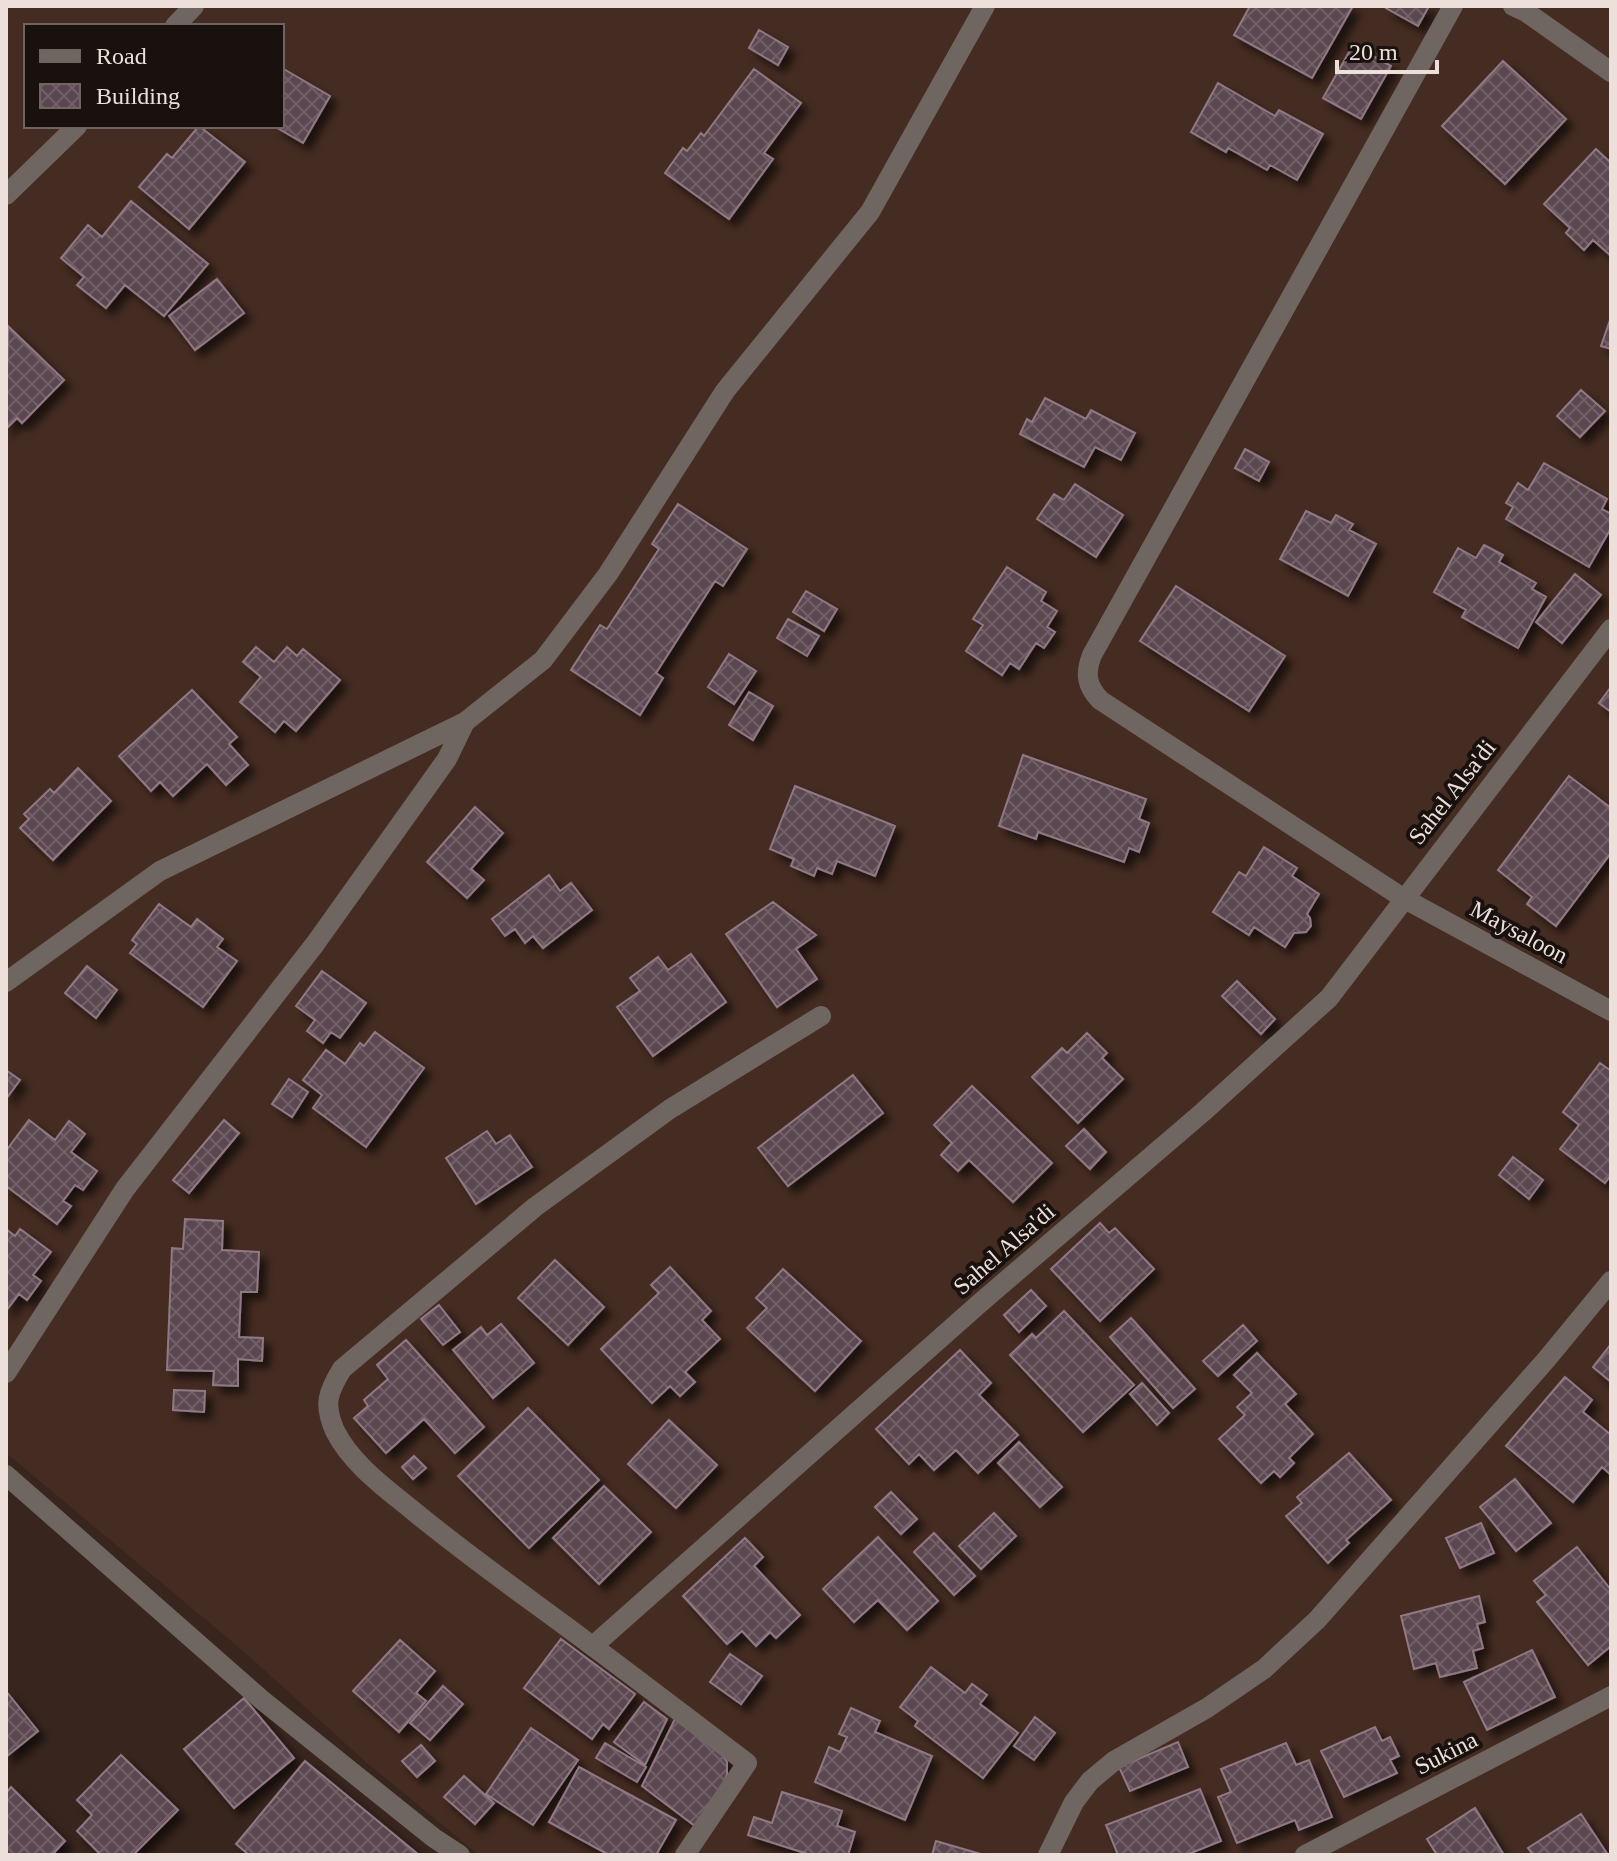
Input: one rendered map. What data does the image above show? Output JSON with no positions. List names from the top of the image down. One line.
{"streets":{"street":["Sahel Alsa'di","Maysaloon","Sukina"]},"crossings":[["Sahel Alsa'di","Maysaloon"]],"legend":["Road","Building"],"scale_bar":"20 m"}
